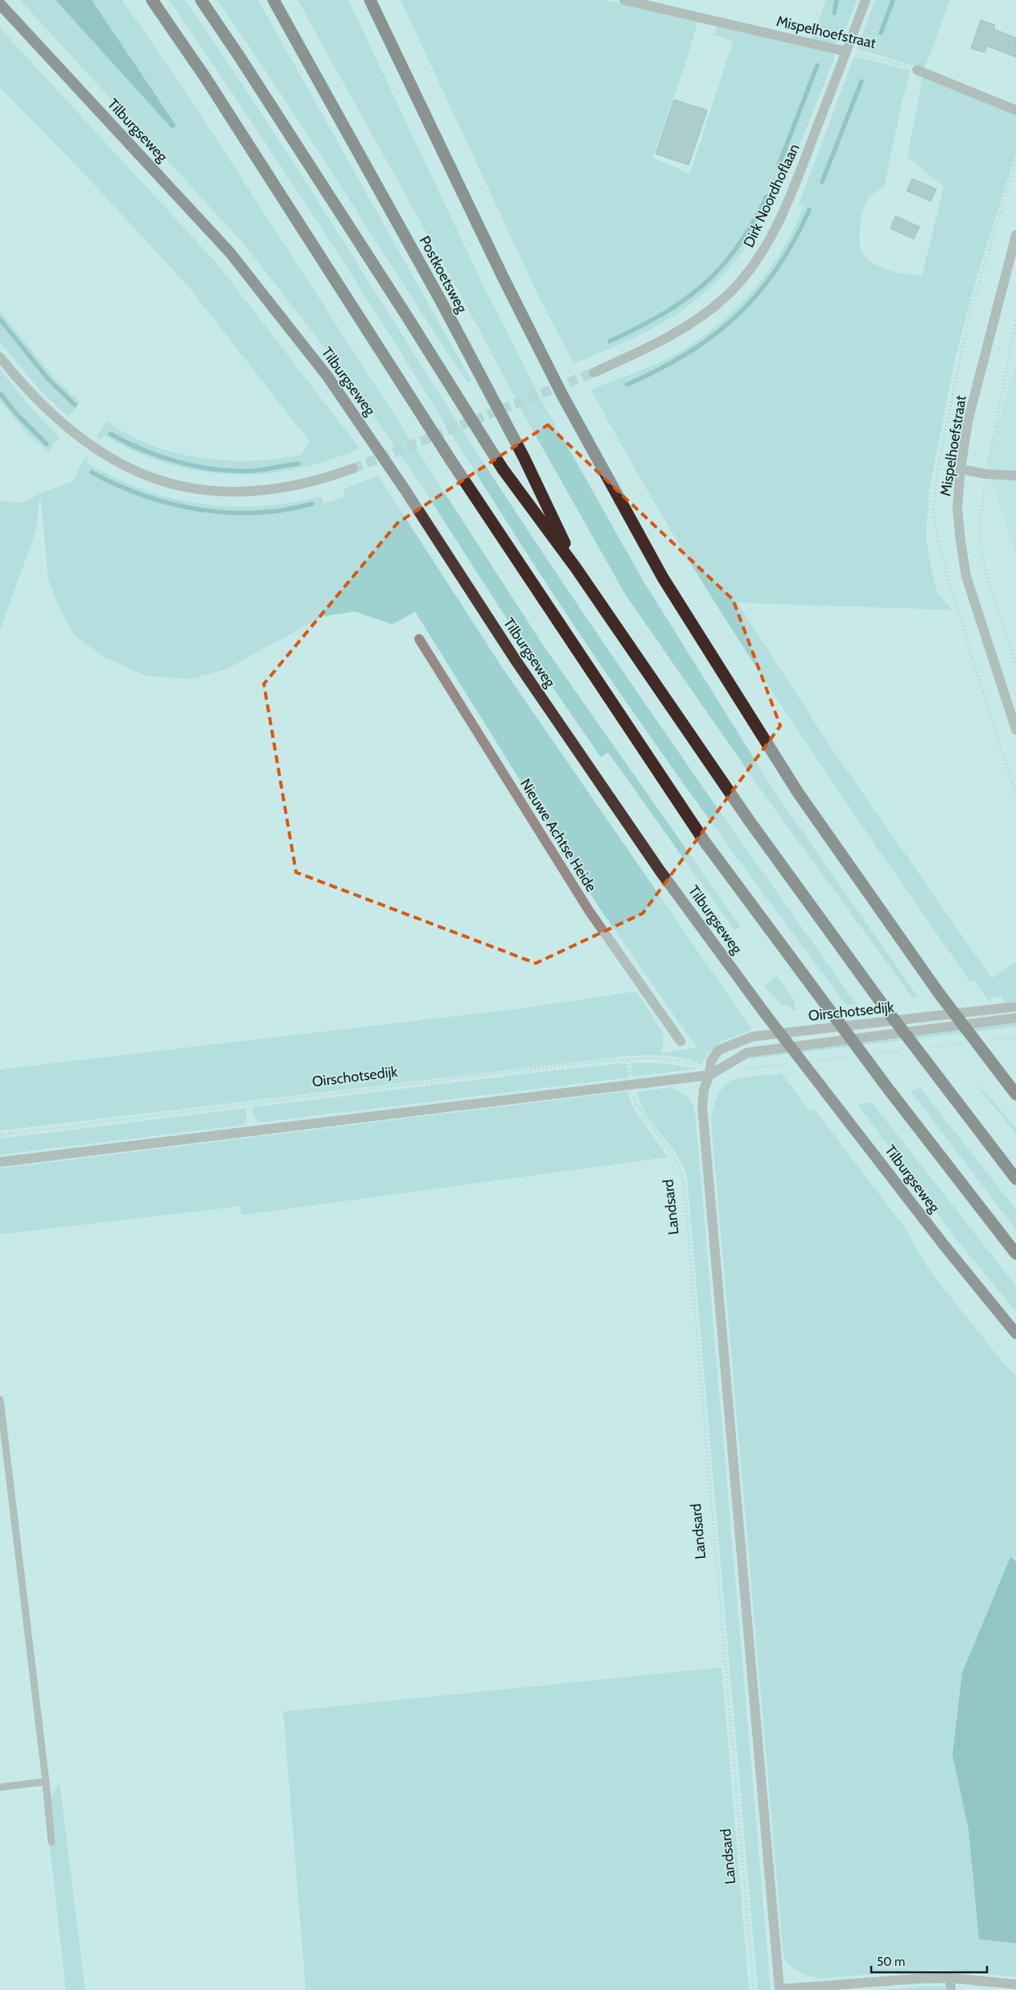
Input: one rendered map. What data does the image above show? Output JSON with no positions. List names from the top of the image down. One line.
{"streets":{"highway":["Tilburgseweg","Postkoetsweg"],"street":["Mispelhoefstraat","Dirk Noordhoflaan","Nieuwe Achtse Heide","Oirschotsedijk"],"path":["Landsard"]},"crossings":[["Mispelhoefstraat","Dirk Noordhoflaan"],["Oirschotsedijk","Landsard"]],"scale_bar":"50 m"}
